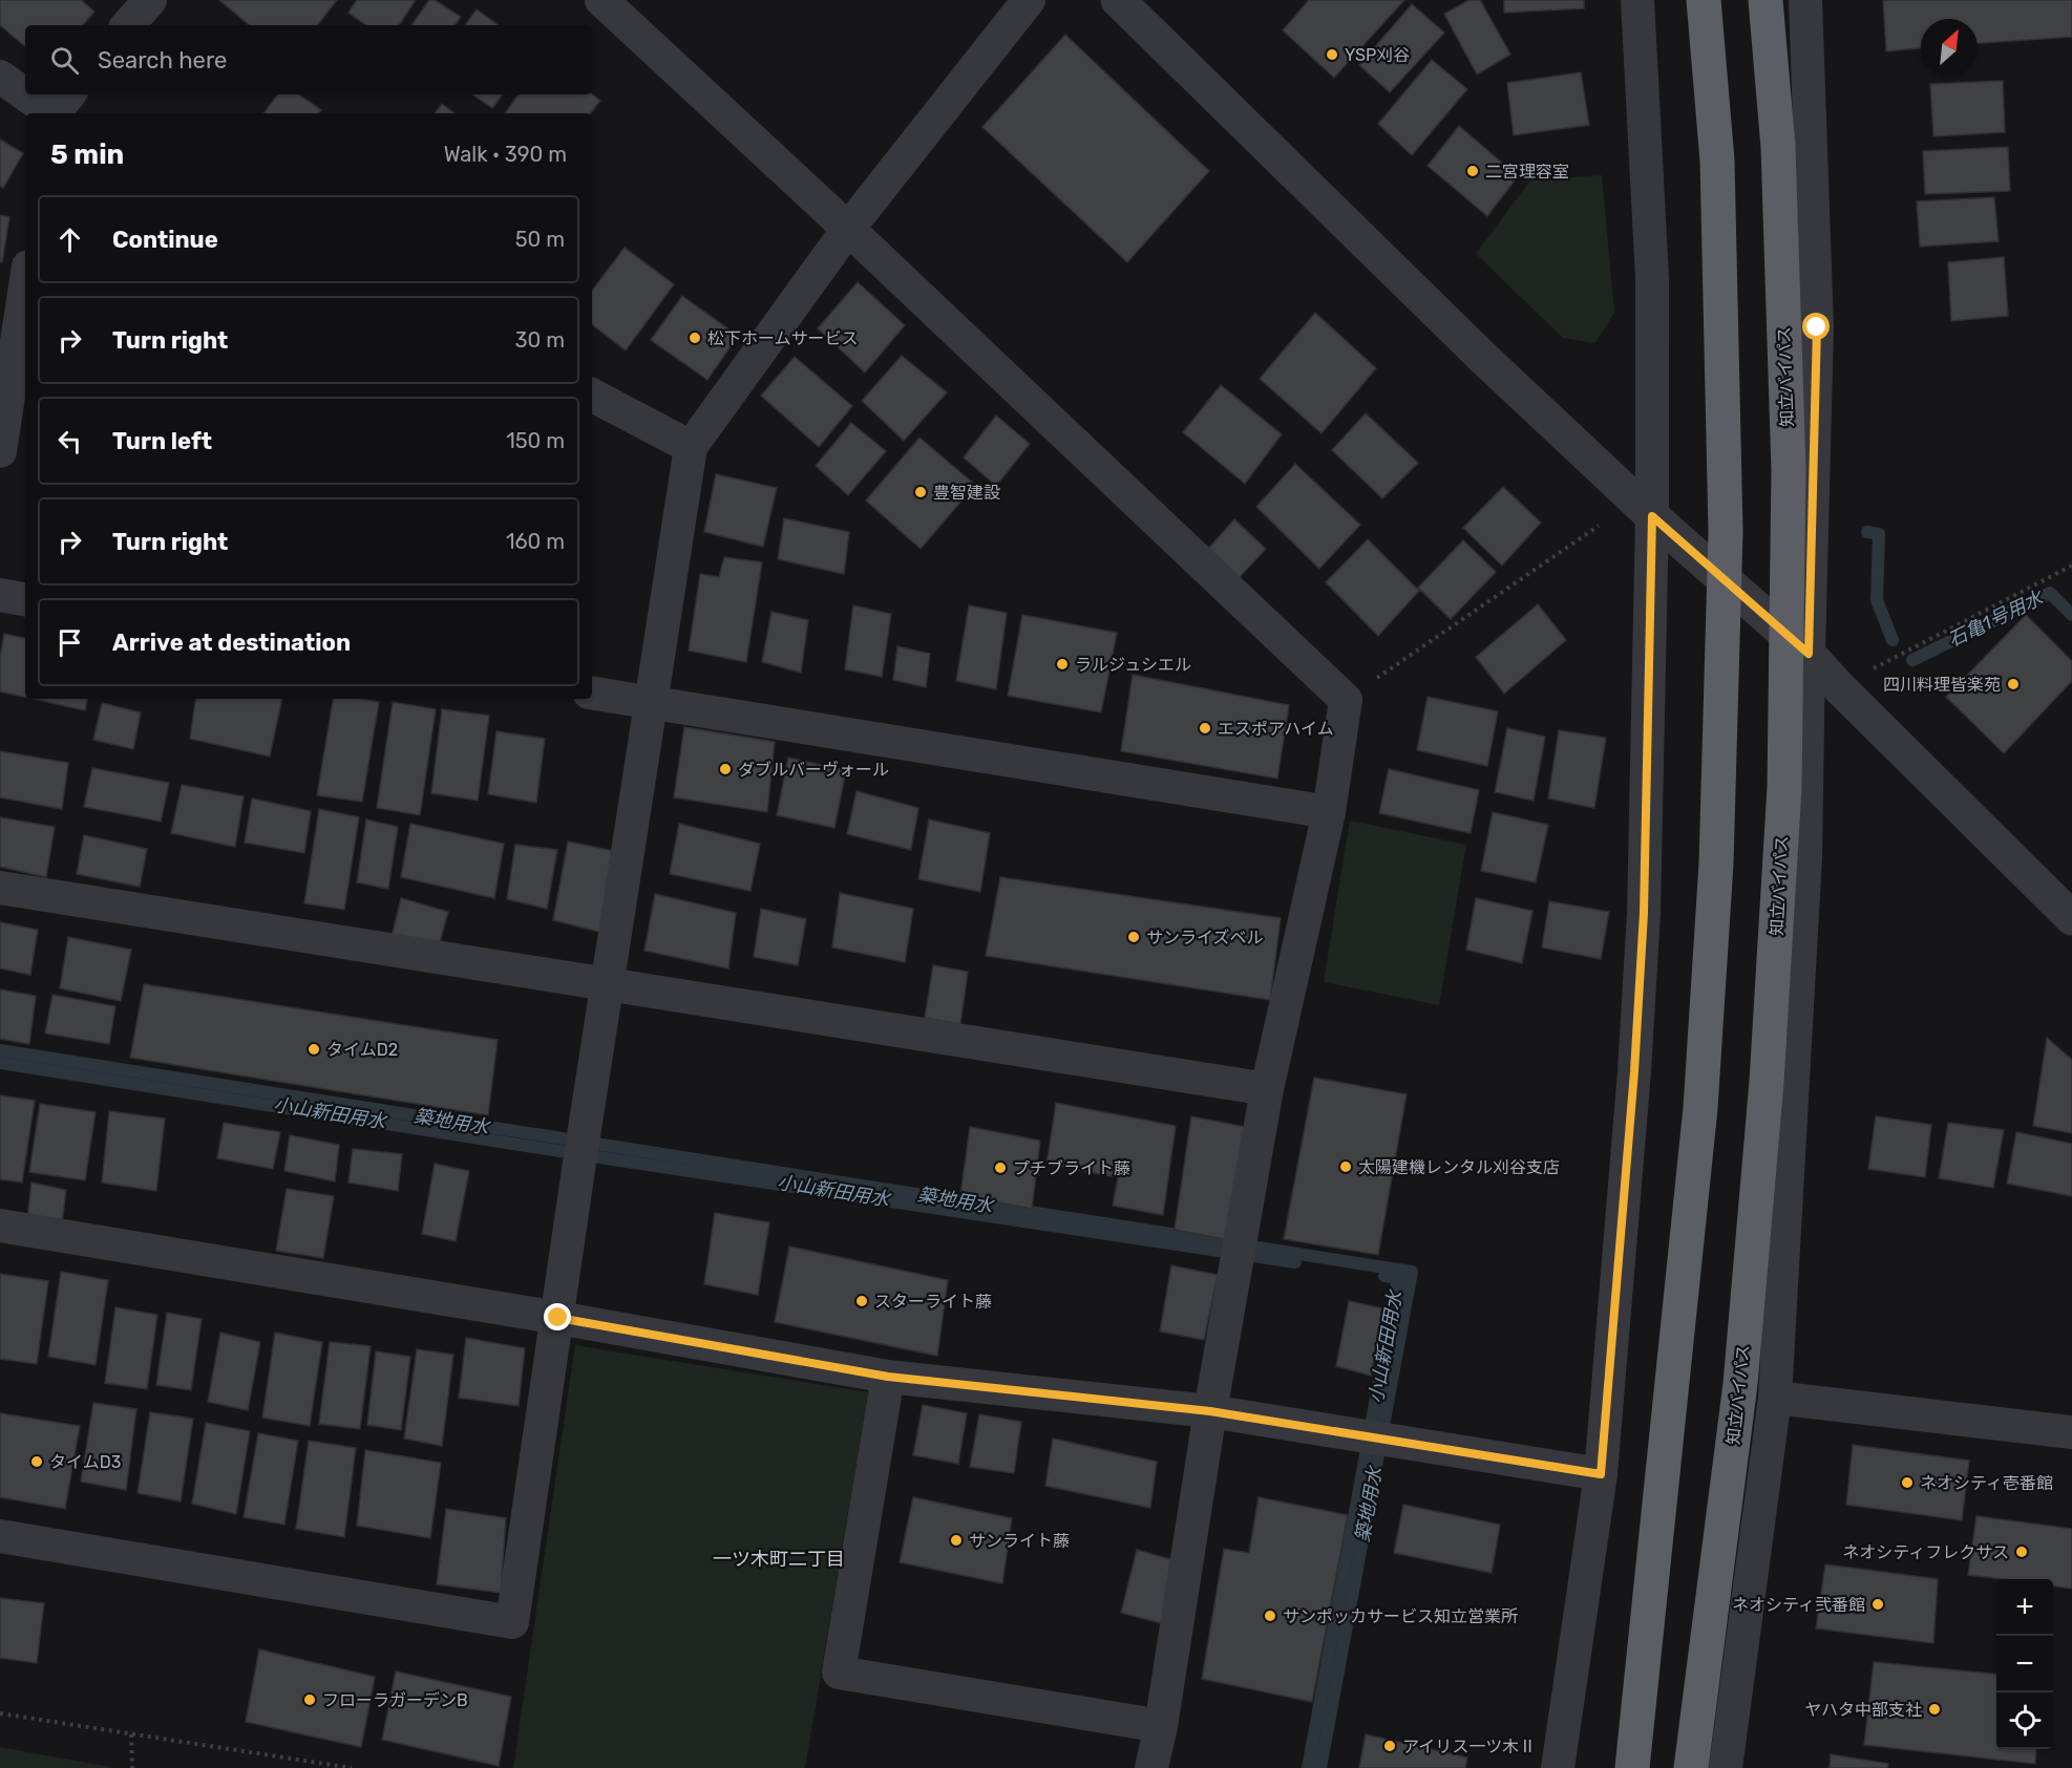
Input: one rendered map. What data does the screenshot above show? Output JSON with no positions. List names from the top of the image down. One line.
{"streets":{"highway":["知立バイパス"]},"districts":["一ツ木町二丁目"],"water":["石亀1号用水","小山新田用水","築地用水"],"places":["YSP刈谷","二宮理容室","松下ホームサービス","豊智建設","ラルジュシエル","四川料理皆楽苑","エスポアハイム","ダブルバーヴォール","サンライズベル","タイムD2","太陽建機レンタル刈谷支店","プチブライト藤","スターライト藤","タイムD3","ネオシティ壱番館","サンライト藤","ネオシティフレクサス","ネオシティ弐番館","サンポッカサービス知立営業所","フローラガーデンB","ヤハタ中部支社","アイリス一ツ木Ⅱ"],"north":"top right","page":{"search":"Search here","heading":["5 min","Walk · 390 m"],"list":[["Continue","50 m"],["Turn right","30 m"],["Turn left","150 m"],["Turn right","160 m"],"Arrive at destination"],"map_buttons":["+","−"]}}
